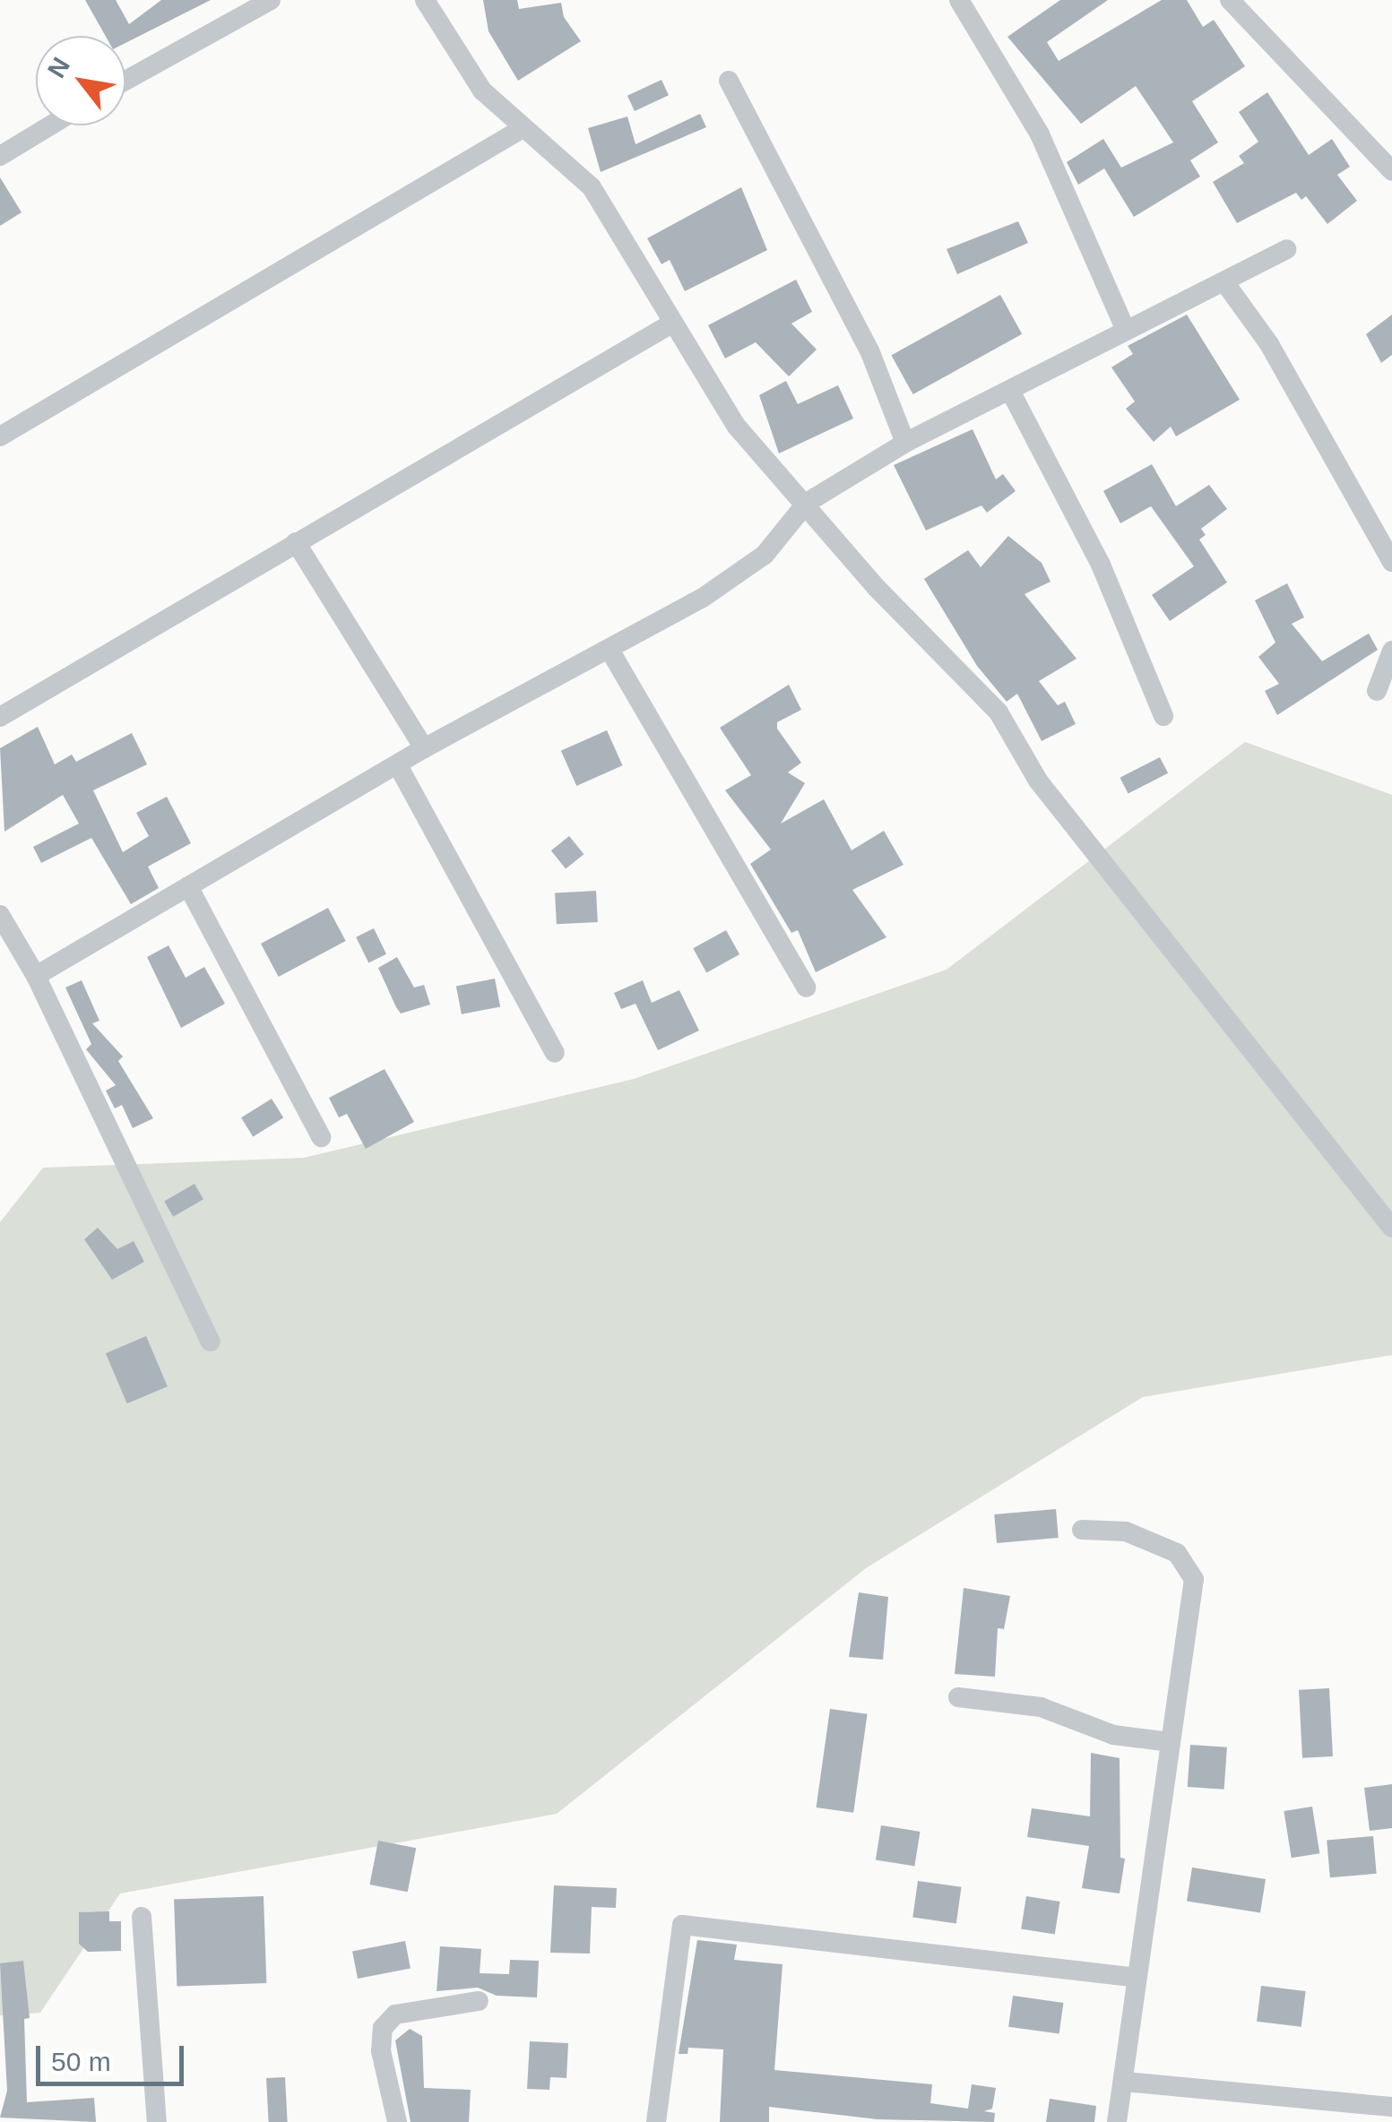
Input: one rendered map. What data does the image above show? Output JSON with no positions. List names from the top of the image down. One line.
{"scale_bar":"50 m","north":"top left"}
